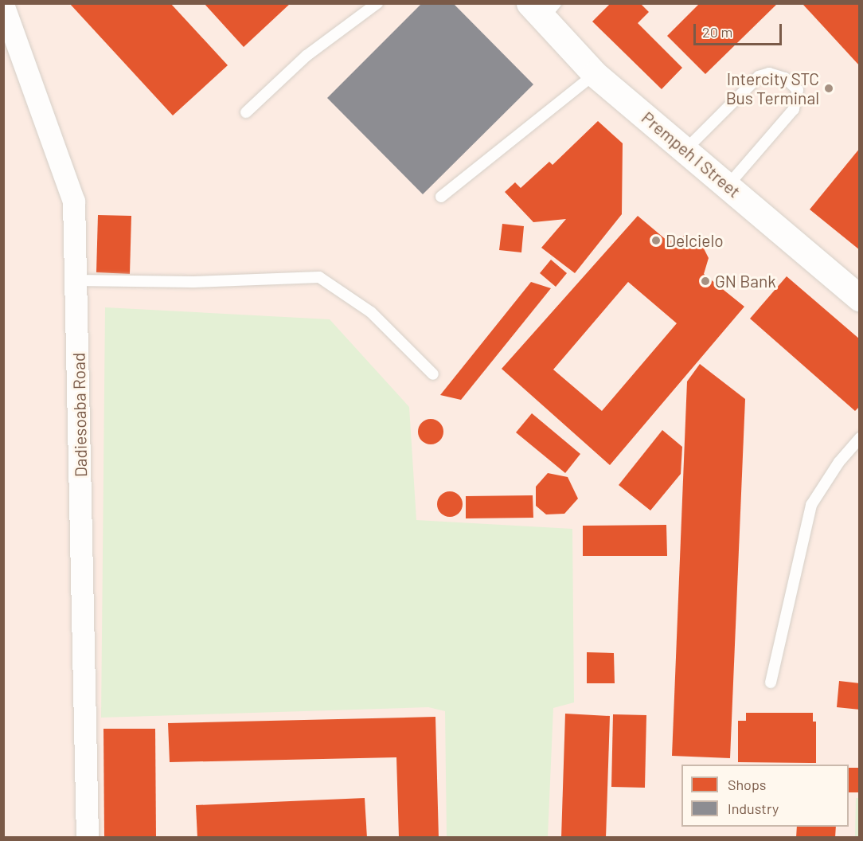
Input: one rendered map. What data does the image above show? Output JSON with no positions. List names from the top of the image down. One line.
{"streets":{"main road":["Prempeh I Street"],"street":["Dadiesoaba Road"]},"places":["Intercity STC Bus Terminal","Delcielo","GN Bank"],"legend":["Shops","Industry"],"scale_bar":"20 m"}
